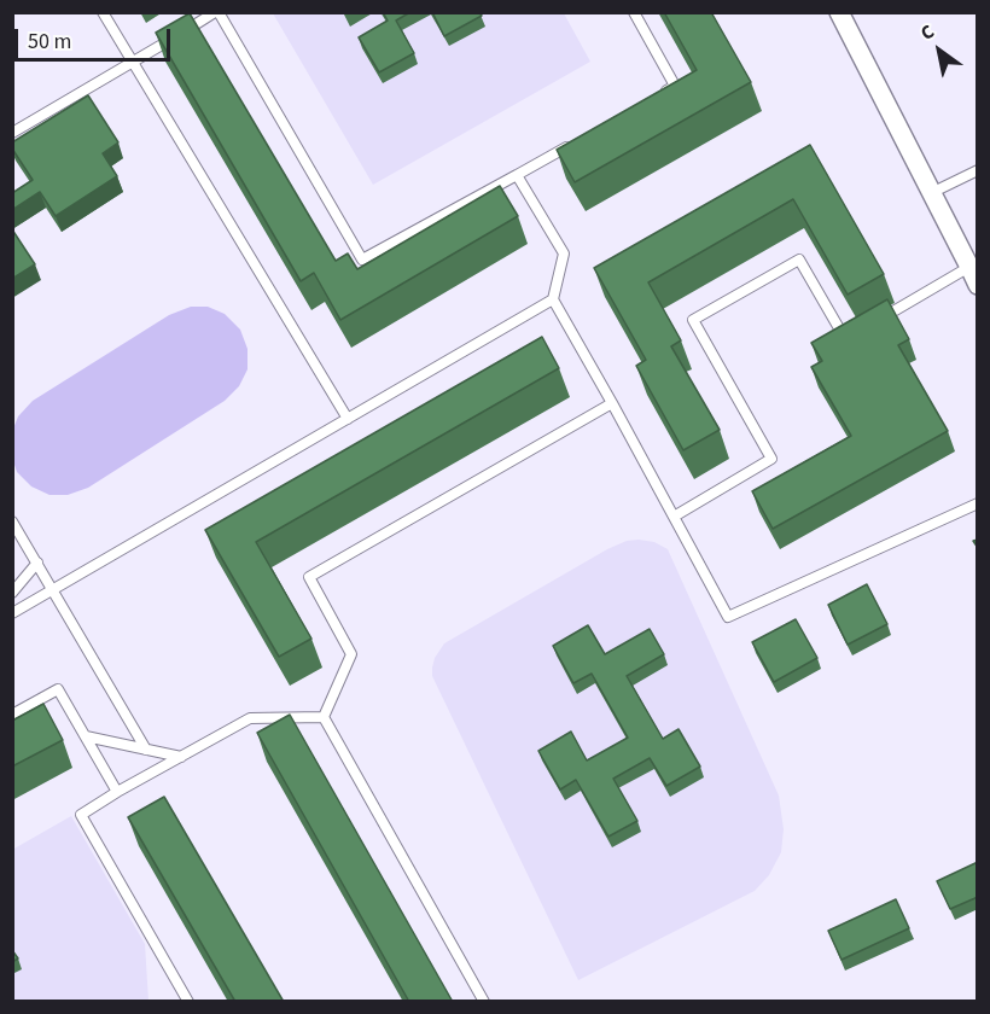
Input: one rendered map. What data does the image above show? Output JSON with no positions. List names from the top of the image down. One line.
{"scale_bar":"50 m","north":"top left"}
